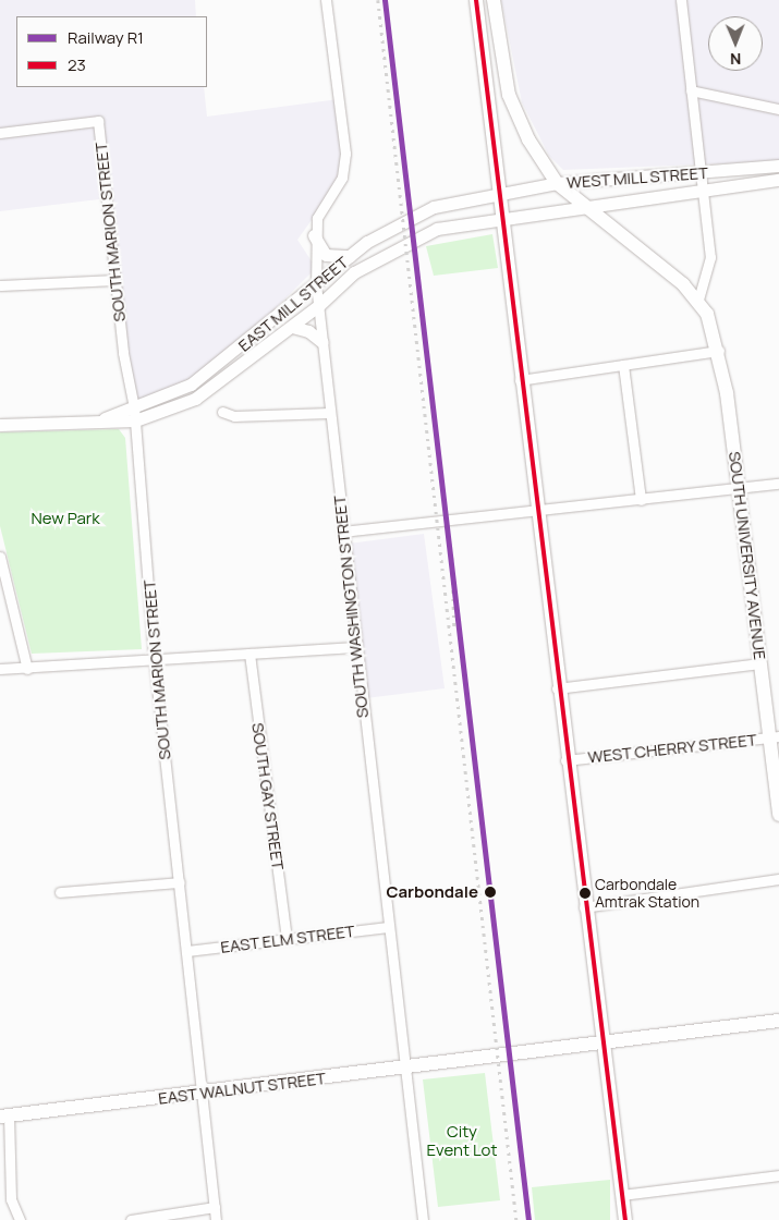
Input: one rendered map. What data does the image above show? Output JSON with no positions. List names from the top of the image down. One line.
{"streets":{"highway":["SOUTH UNIVERSITY AVENUE","EAST WALNUT STREET"],"main road":["WEST MILL STREET","EAST MILL STREET"],"street":["SOUTH MARION STREET","SOUTH WASHINGTON STREET","WEST CHERRY STREET","SOUTH GAY STREET","EAST ELM STREET"]},"crossings":[["WEST MILL STREET","EAST MILL STREET"],["SOUTH MARION STREET","EAST MILL STREET"],["SOUTH MARION STREET","EAST ELM STREET"],["SOUTH MARION STREET","EAST WALNUT STREET"],["EAST MILL STREET","SOUTH WASHINGTON STREET"],["SOUTH UNIVERSITY AVENUE","WEST CHERRY STREET"],["SOUTH WASHINGTON STREET","EAST ELM STREET"],["SOUTH WASHINGTON STREET","EAST WALNUT STREET"],["SOUTH GAY STREET","EAST ELM STREET"]],"parks":["New Park","City Event Lot"],"places":["Carbondale","Carbondale Amtrak Station"],"lines":["rail line R1","transit line 23"],"legend":["Railway R1","23"],"north":"bottom"}
